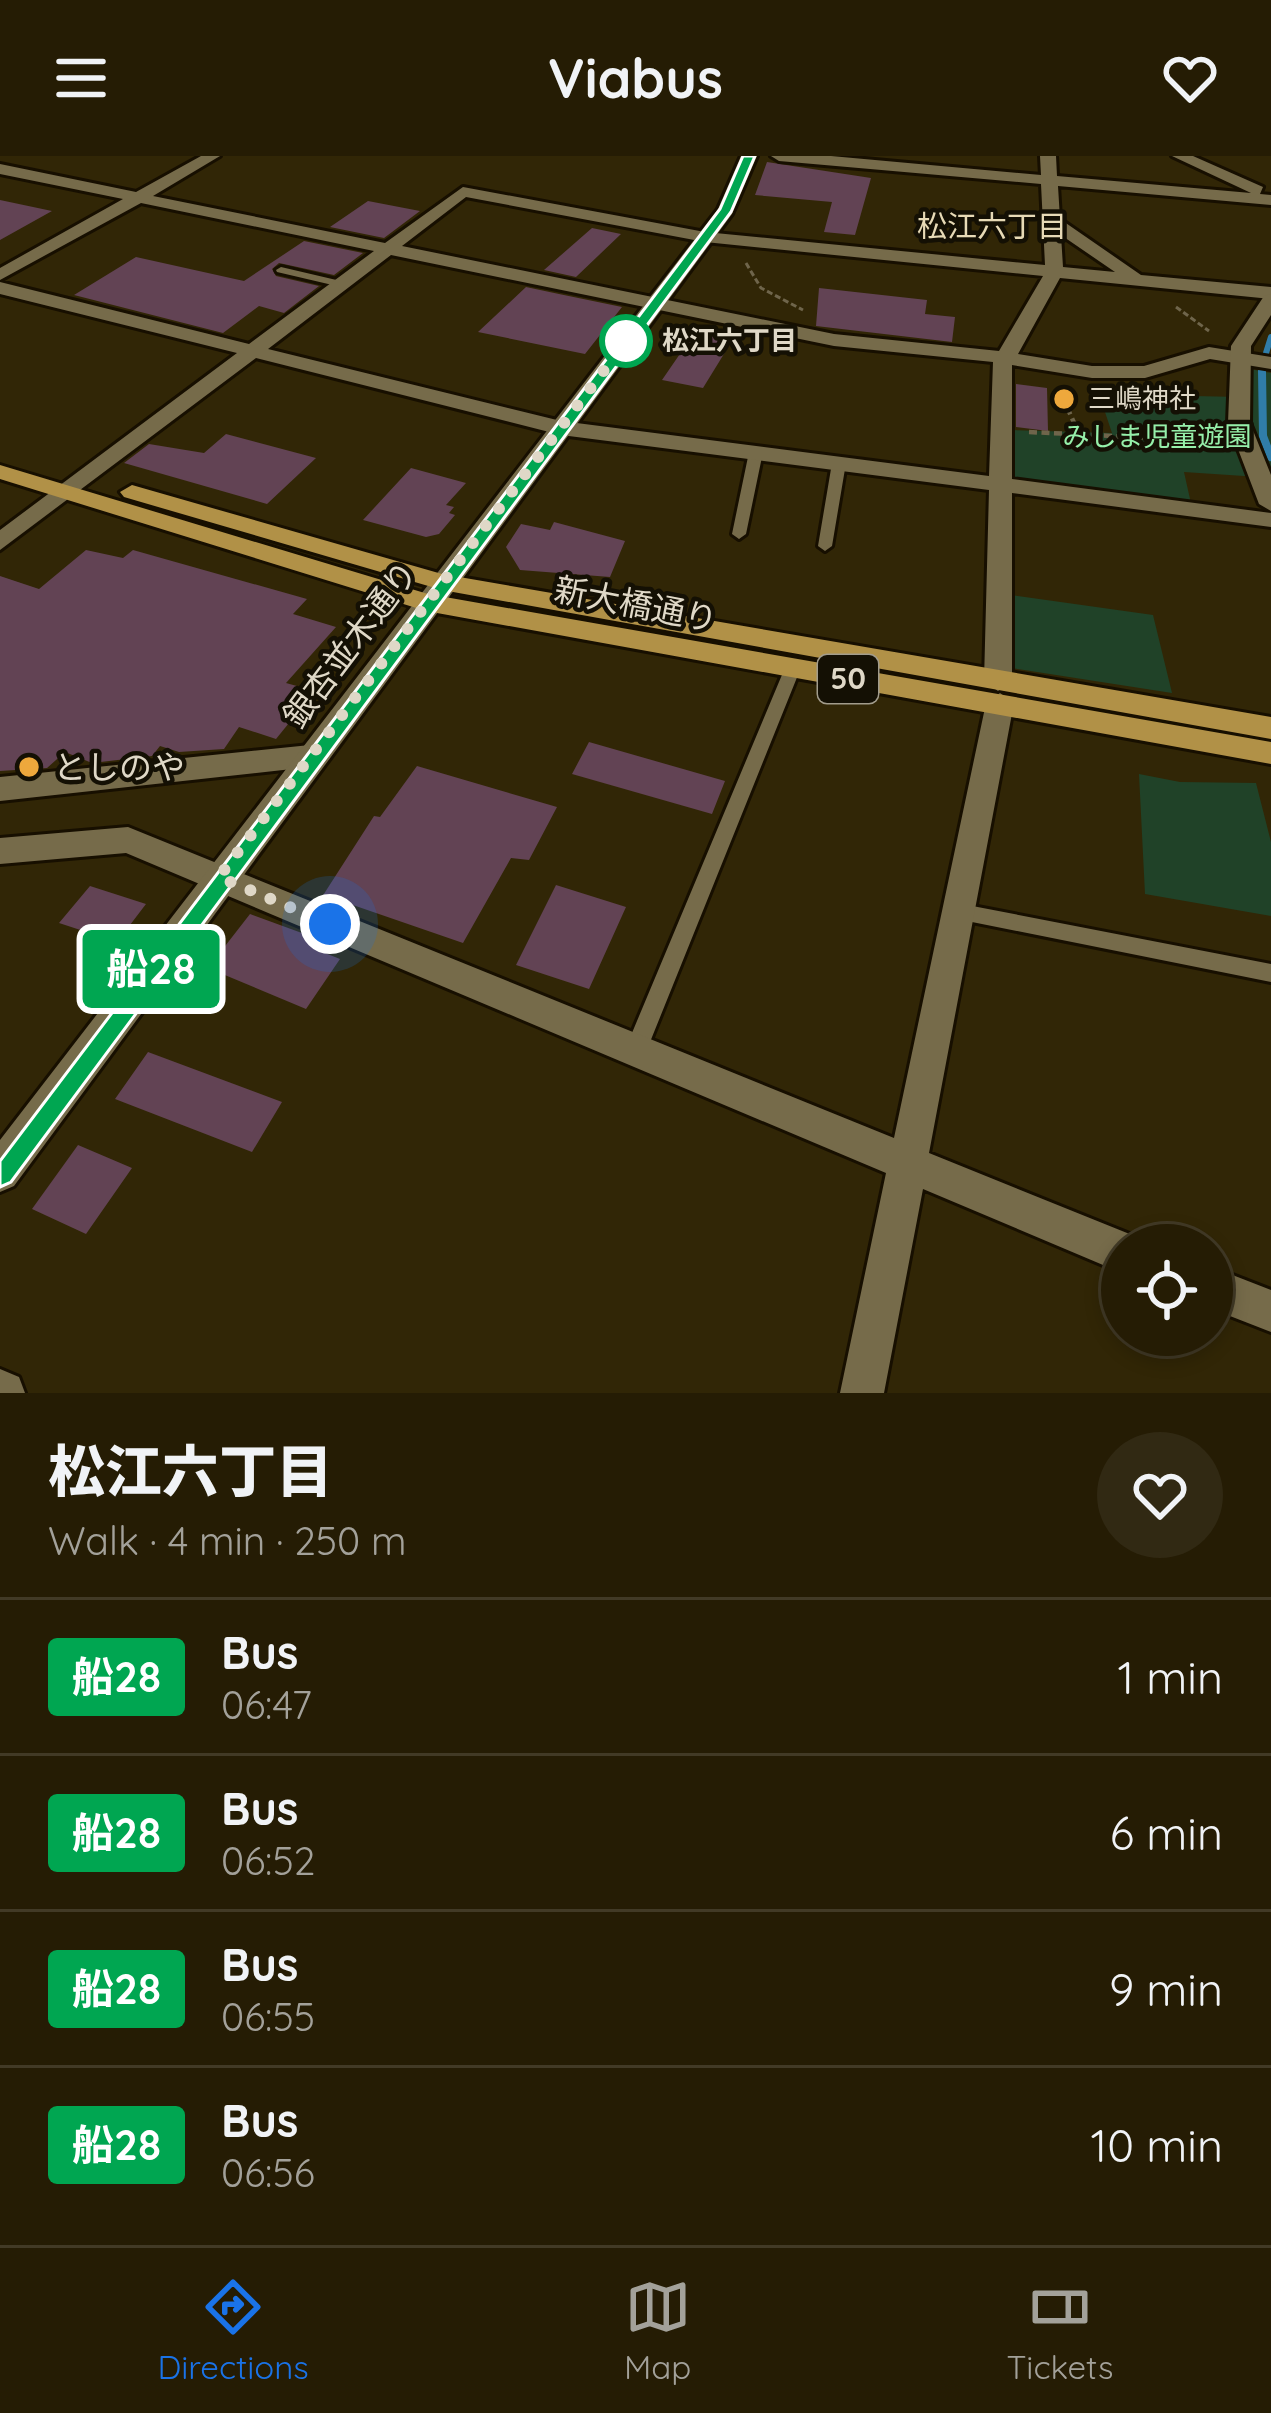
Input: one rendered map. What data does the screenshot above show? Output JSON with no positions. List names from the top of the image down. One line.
{"streets":{"main road":["新大橋通り","50"],"street":["銀杏並木通り"]},"crossings":[["新大橋通り","銀杏並木通り"]],"districts":["松江六丁目"],"parks":["みしま児童遊園"],"places":["松江六丁目","三嶋神社","としのや"],"lines":["bus line 船28"],"page":{"header":"Viabus","on_map":"船28","heading":["松江六丁目","Walk · 4 min · 250 m"],"list":[{"mark":"船28","name":"Bus","note":"06:47","value":"1 min"},{"mark":"船28","name":"Bus","note":"06:52","value":"6 min"},{"mark":"船28","name":"Bus","note":"06:55","value":"9 min"},{"mark":"船28","name":"Bus","note":"06:56","value":"10 min"}],"tabs":["Directions","Map","Tickets"]}}
